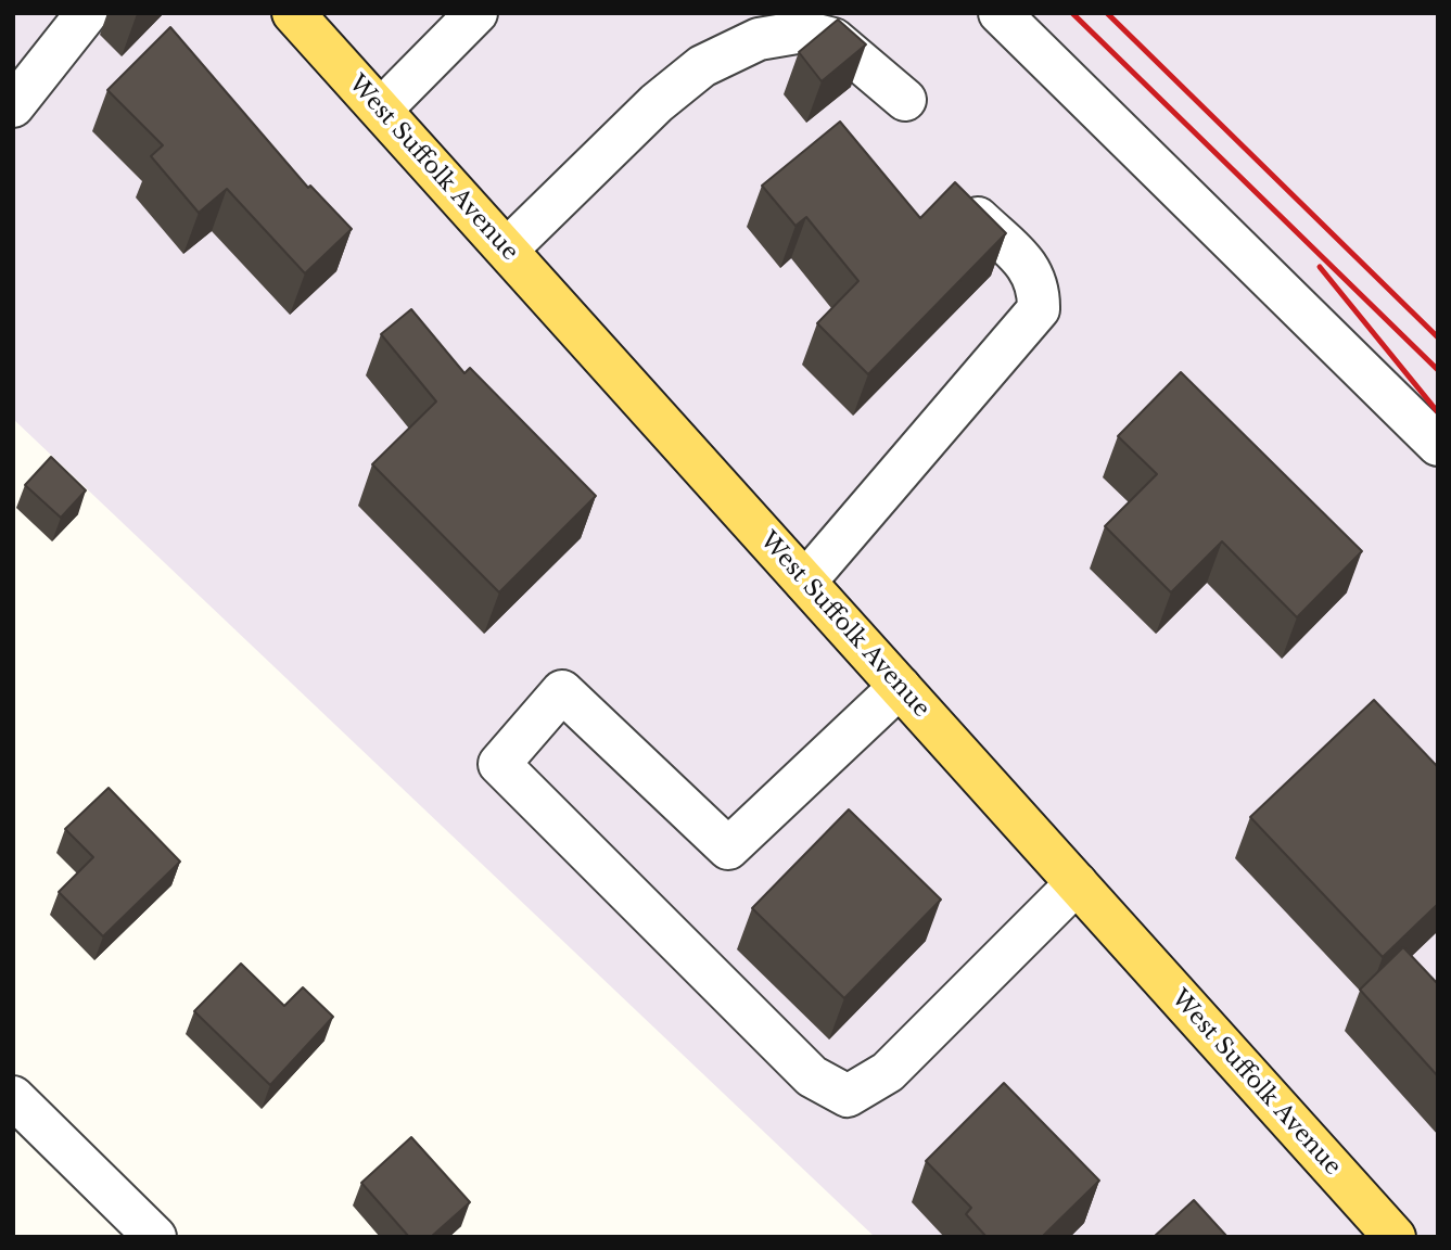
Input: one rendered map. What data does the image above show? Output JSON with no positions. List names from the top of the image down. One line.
{"streets":{"main road":["West Suffolk Avenue"]}}
